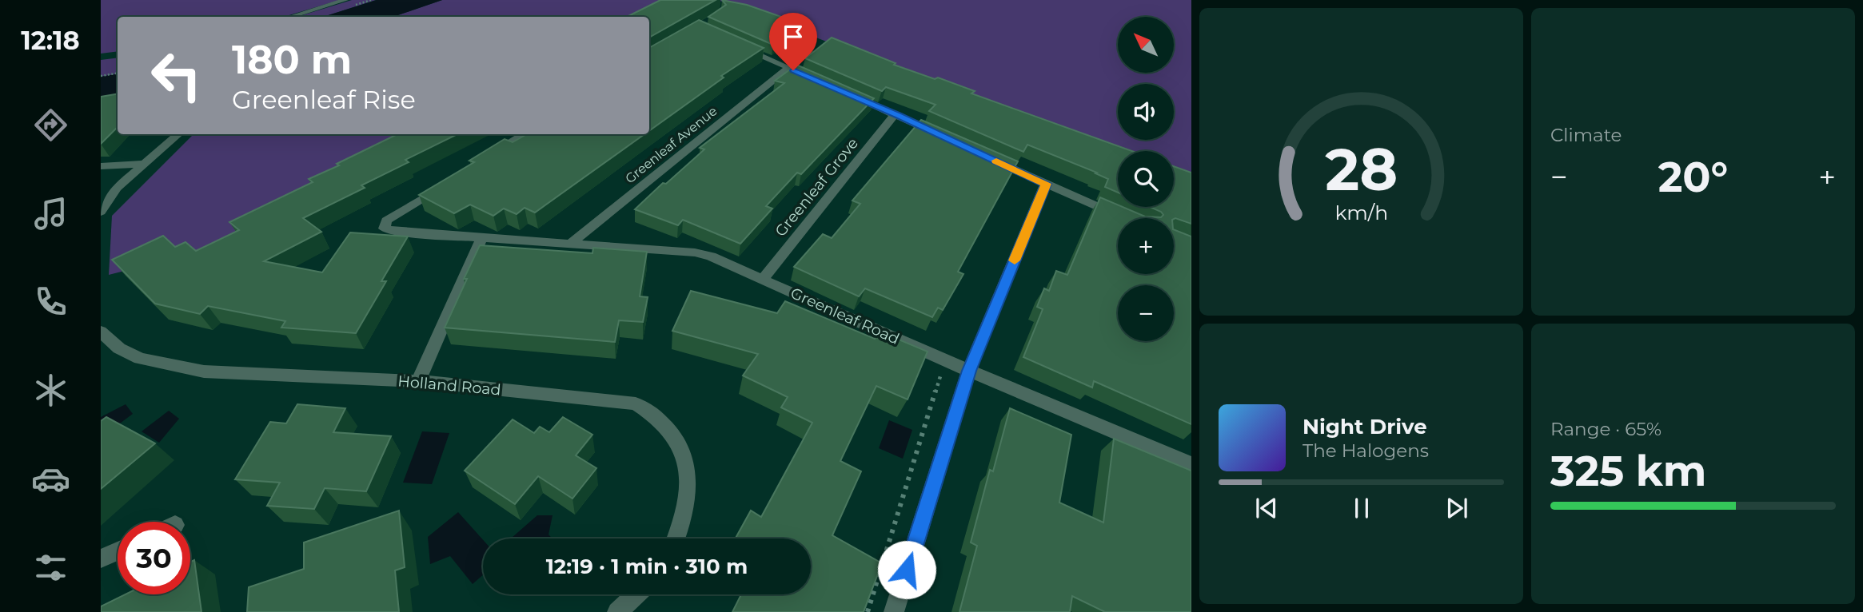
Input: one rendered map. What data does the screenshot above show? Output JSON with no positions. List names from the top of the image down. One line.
{"streets":{"street":["Greenleaf Avenue","Greenleaf Grove","Greenleaf Road","Holland Road"]},"crossings":[["Greenleaf Avenue","Greenleaf Road"],["Greenleaf Grove","Greenleaf Road"]],"north":"top left","page":{"tabs":"12:18","tile":["Climate",["Range · 65%","325 km"]],"map_buttons":["+","−"],"turn":["180 m","Greenleaf Rise"],"heat":["−","20°","+"],"song":["Night Drive","The Halogens"],"limit":"30","trip":"12:19 · 1 min · 310 m","gauge":["28","km/h"]}}
